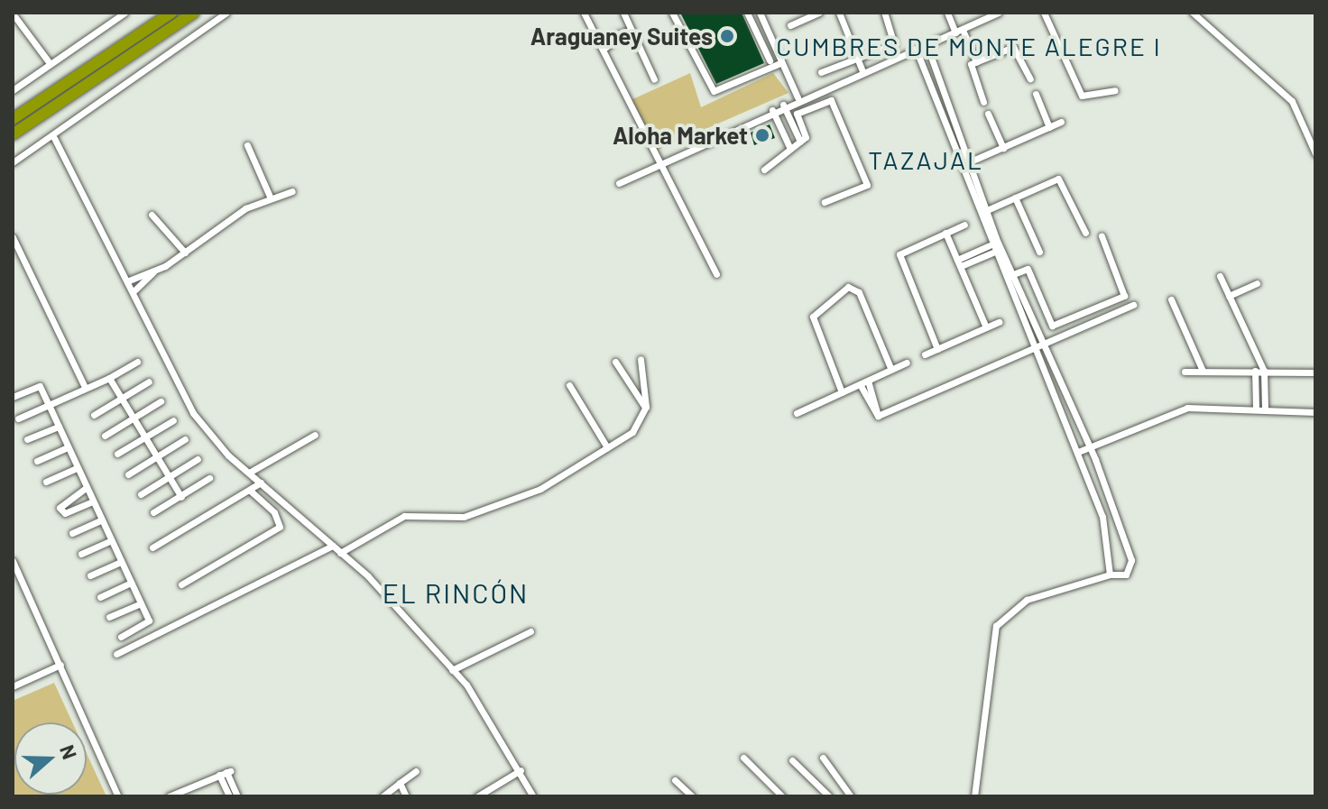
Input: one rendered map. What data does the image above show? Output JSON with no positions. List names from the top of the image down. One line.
{"districts":["CUMBRES DE MONTE ALEGRE I","TAZAJAL","EL RINCÓN"],"places":["Araguaney Suites","Aloha Market"],"north":"right"}
